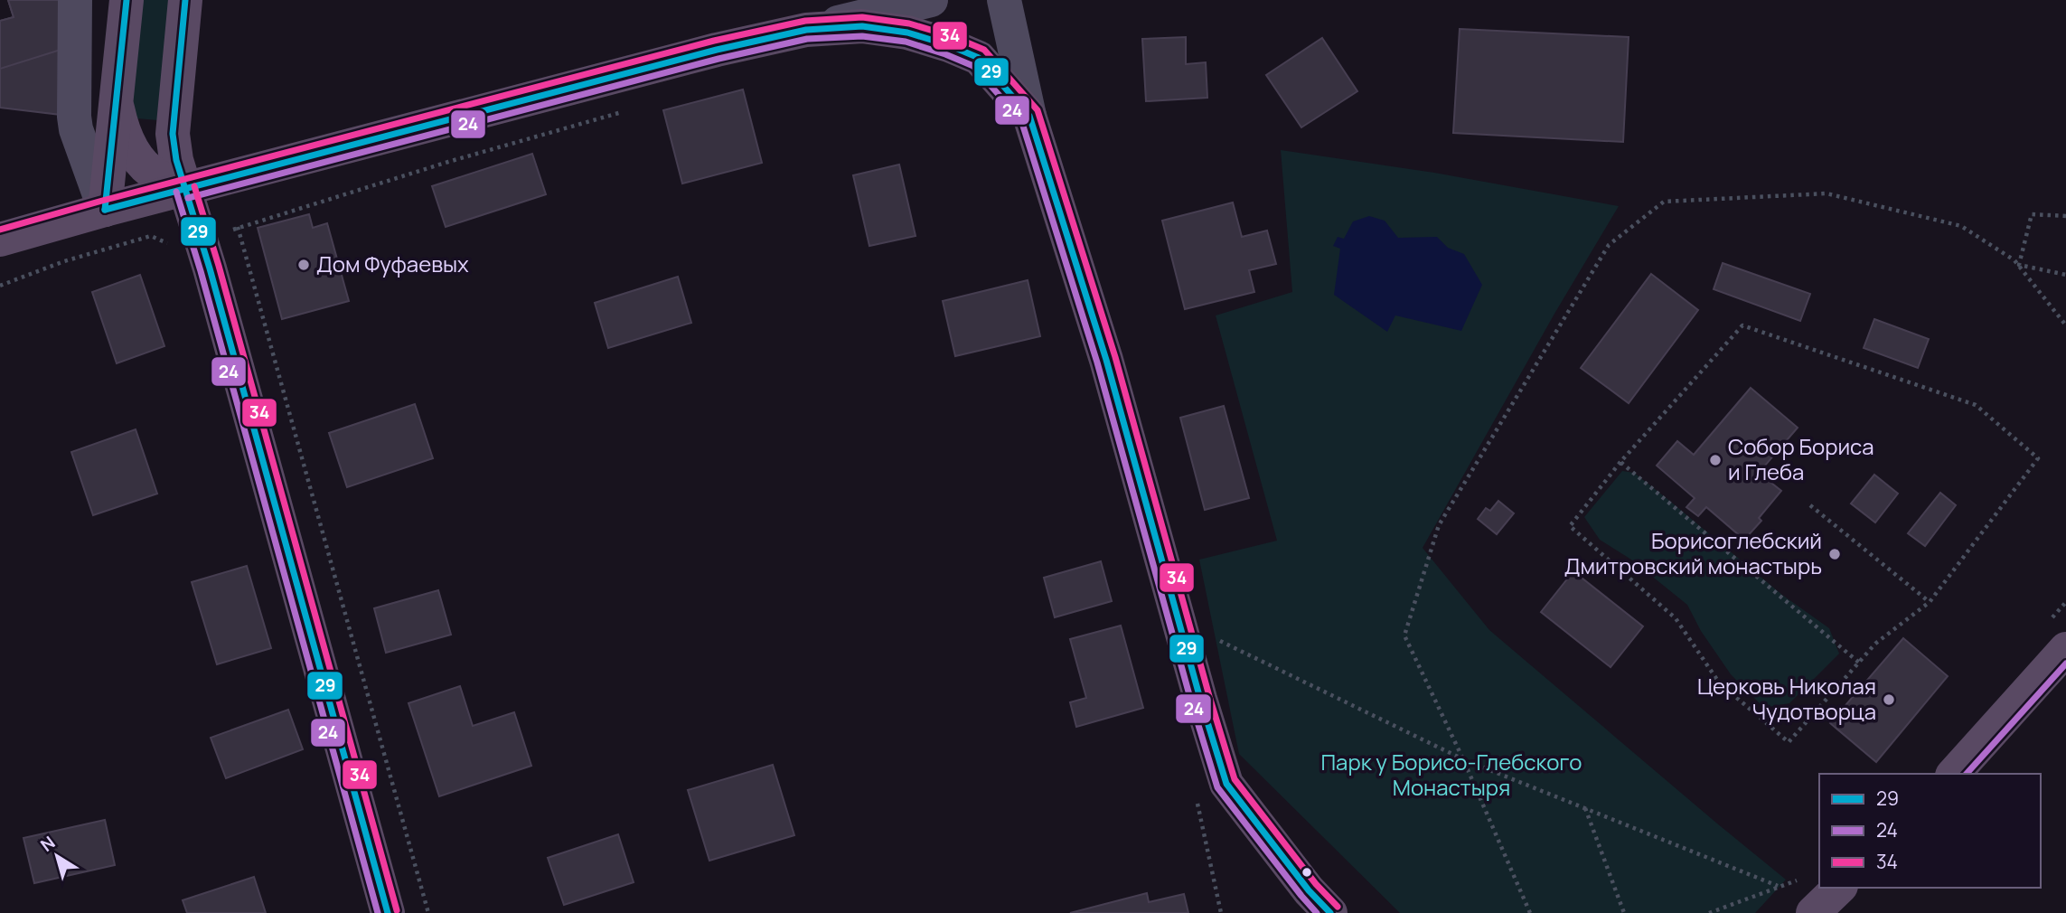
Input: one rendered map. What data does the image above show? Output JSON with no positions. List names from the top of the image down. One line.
{"parks":["Парк у Борисо-Глебского Монастыря"],"places":["Дом Фуфаевых","Собор Бориса и Глеба","Борисоглебский Дмитровский монастырь","Церковь Николая Чудотворца"],"lines":["transit line 29","transit line 34","transit line 24"],"legend":["29","24","34"],"north":"top left"}
